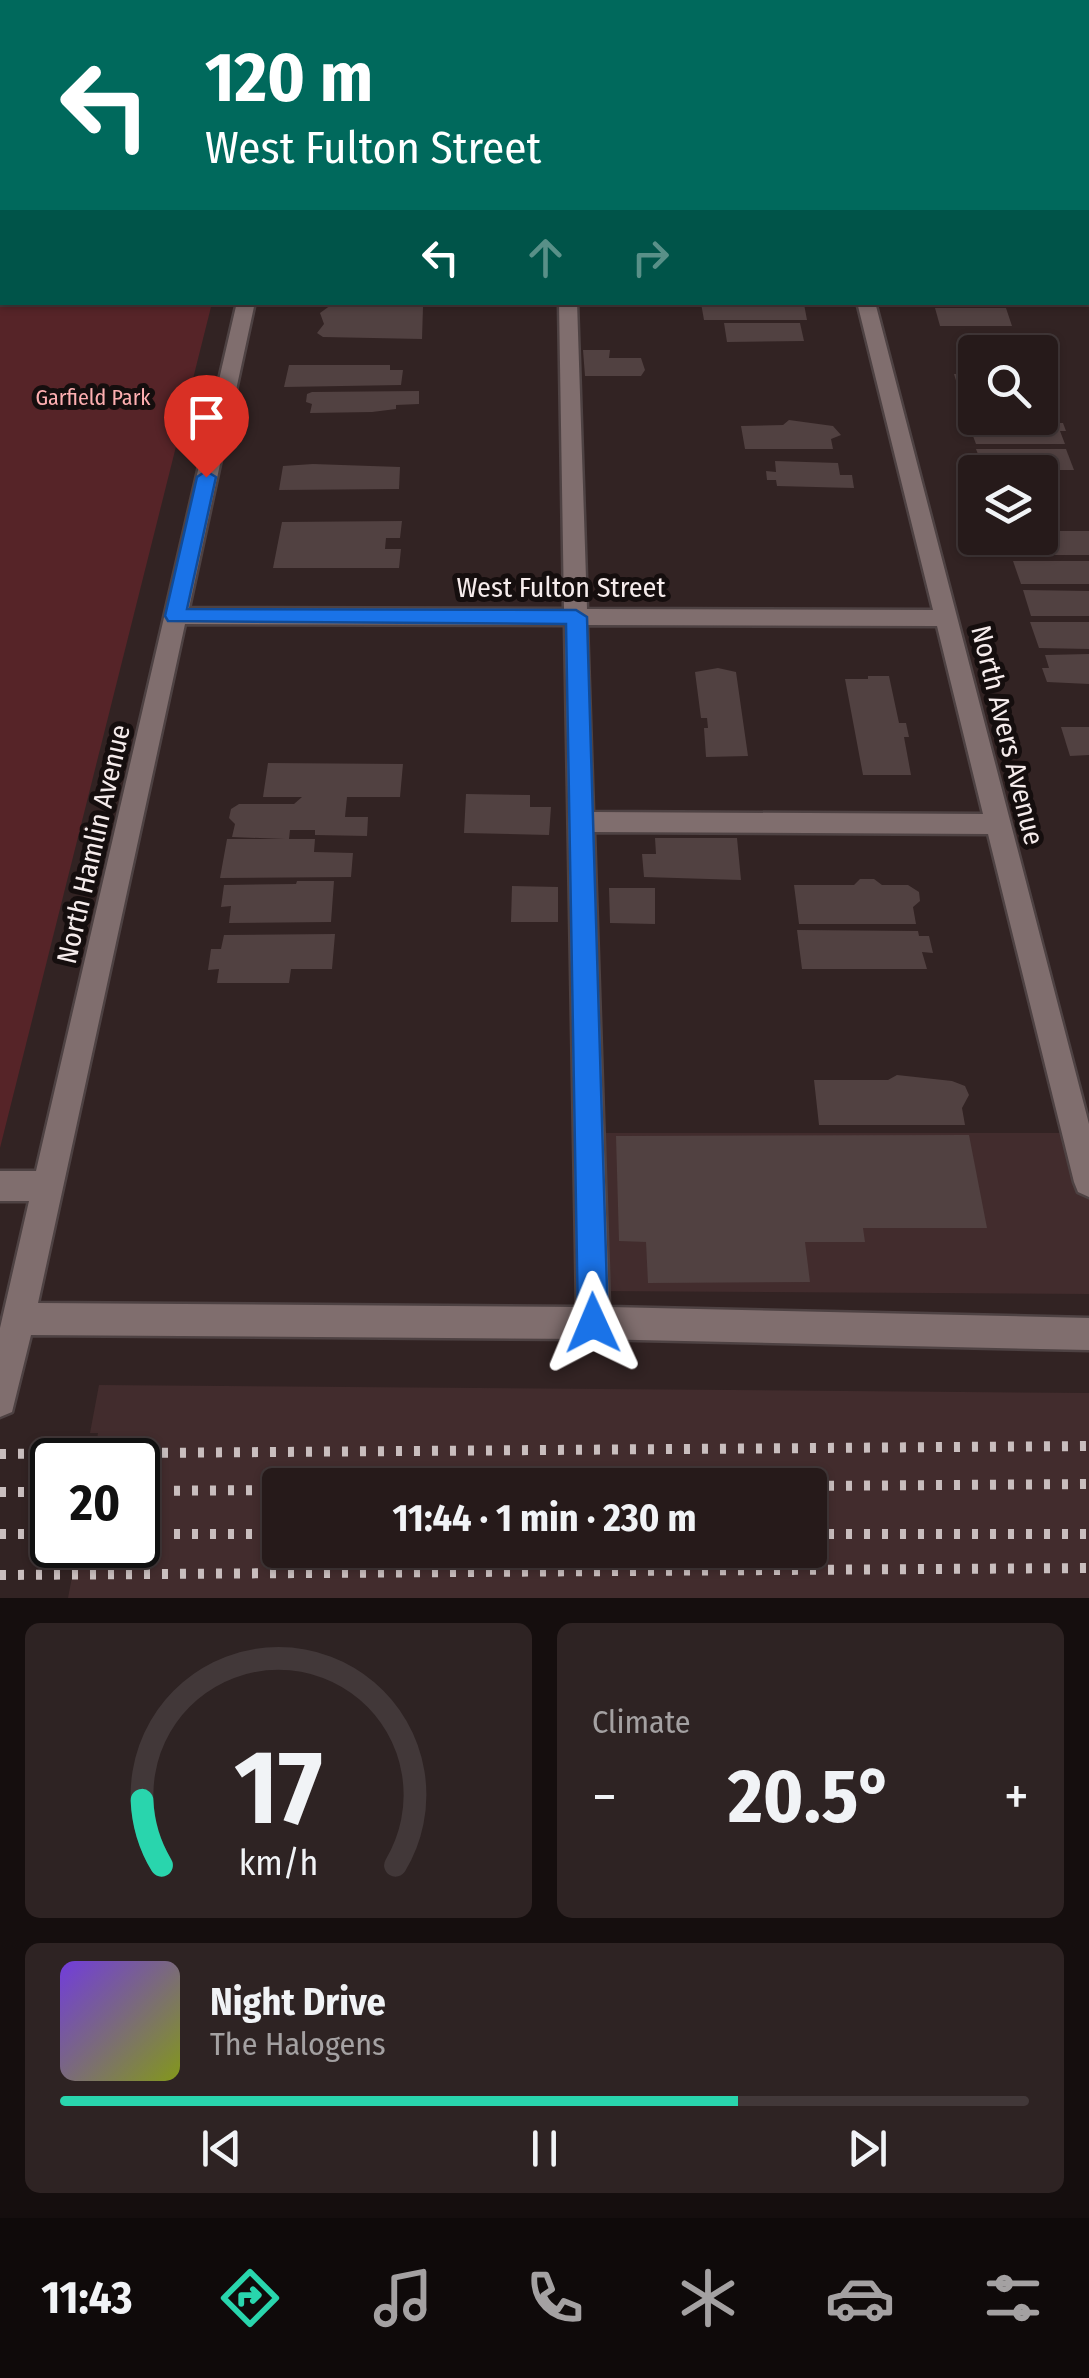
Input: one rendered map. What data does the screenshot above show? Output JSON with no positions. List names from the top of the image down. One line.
{"streets":{"street":["West Fulton Street","North Avers Avenue","North Hamlin Avenue"]},"crossings":[["West Fulton Street","North Avers Avenue"],["West Fulton Street","North Hamlin Avenue"]],"parks":["Garfield Park"],"page":{"turn":["120 m","West Fulton Street"],"limit":"20","trip":"11:44 · 1 min · 230 m","tile":"Climate","heat":["−","20.5°","+"],"song":["Night Drive","The Halogens"],"tabs":"11:43","gauge":["17","km/h"]}}
